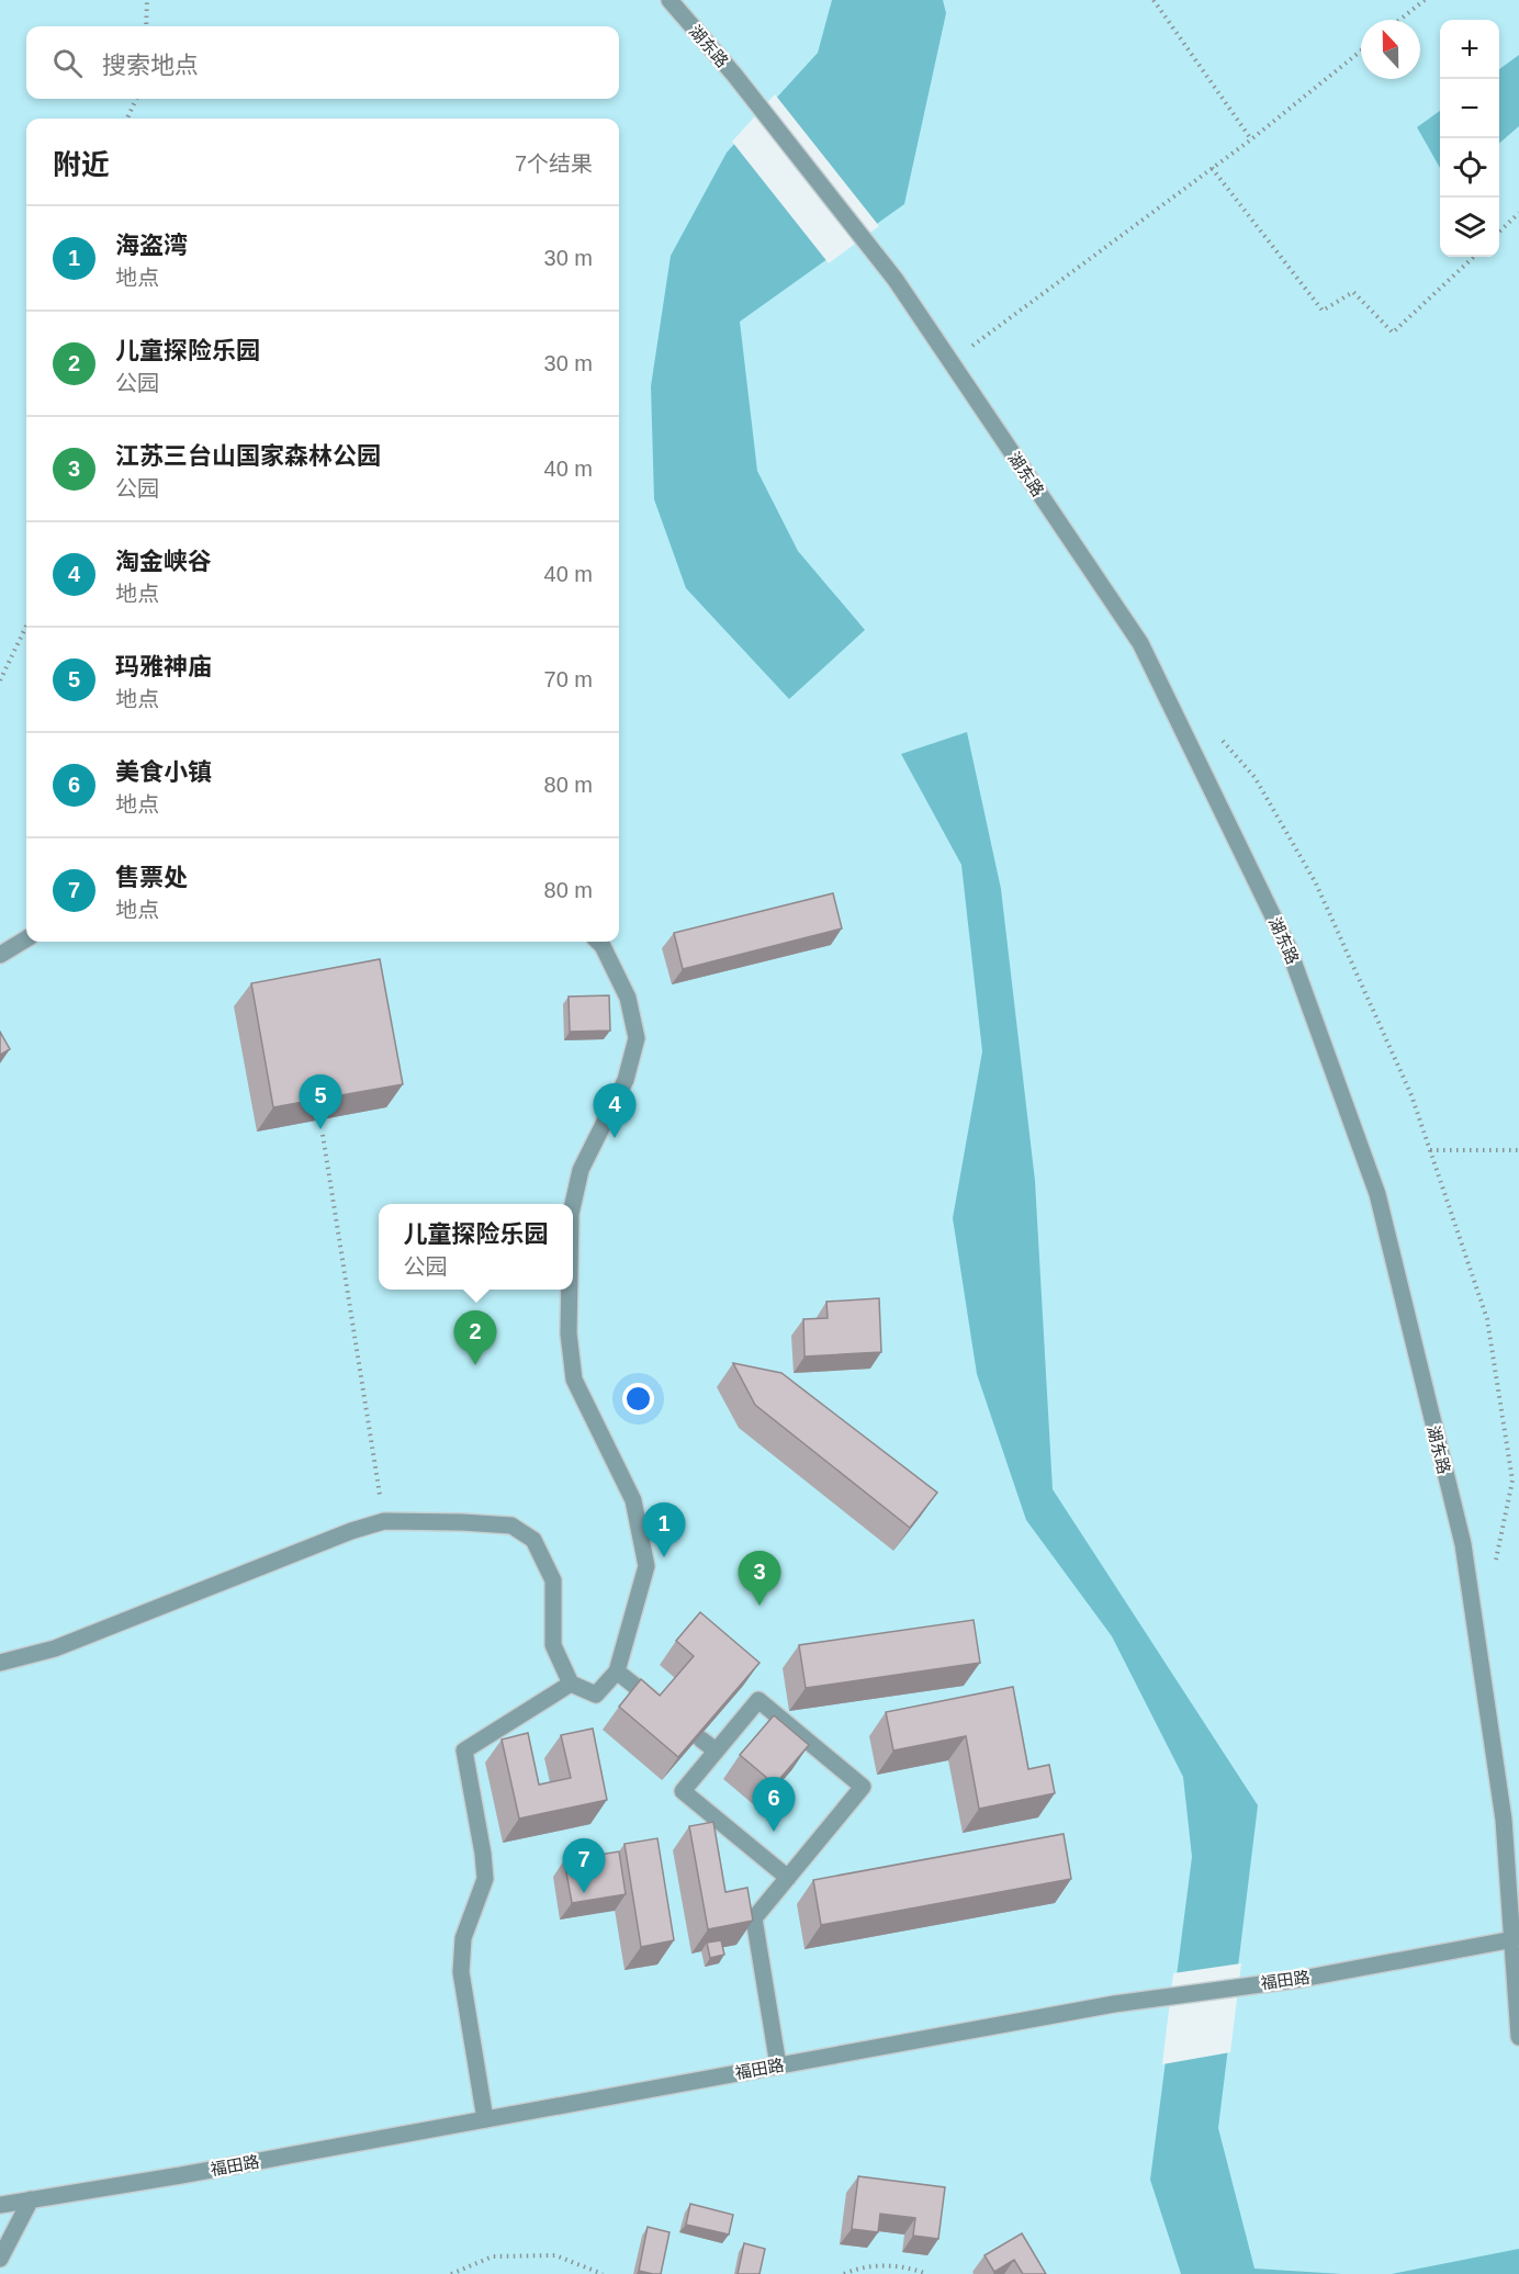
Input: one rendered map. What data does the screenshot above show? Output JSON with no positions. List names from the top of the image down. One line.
{"streets":{"street":["湖东路","福田路"]},"crossings":[["湖东路","福田路"]],"north":"top","page":{"map_buttons":["+","−"],"search":"搜索地点","heading":["附近","7个结果"],"list":[{"mark":"1","name":"海盗湾","note":"地点","value":"30 m"},{"mark":"2","name":"儿童探险乐园","note":"公园","value":"30 m"},{"mark":"3","name":"江苏三台山国家森林公园","note":"公园","value":"40 m"},{"mark":"4","name":"淘金峡谷","note":"地点","value":"40 m"},{"mark":"5","name":"玛雅神庙","note":"地点","value":"70 m"},{"mark":"6","name":"美食小镇","note":"地点","value":"80 m"},{"mark":"7","name":"售票处","note":"地点","value":"80 m"}],"pins":["5","4","2","1","3","6","7"],"popup":["儿童探险乐园","公园"]}}
